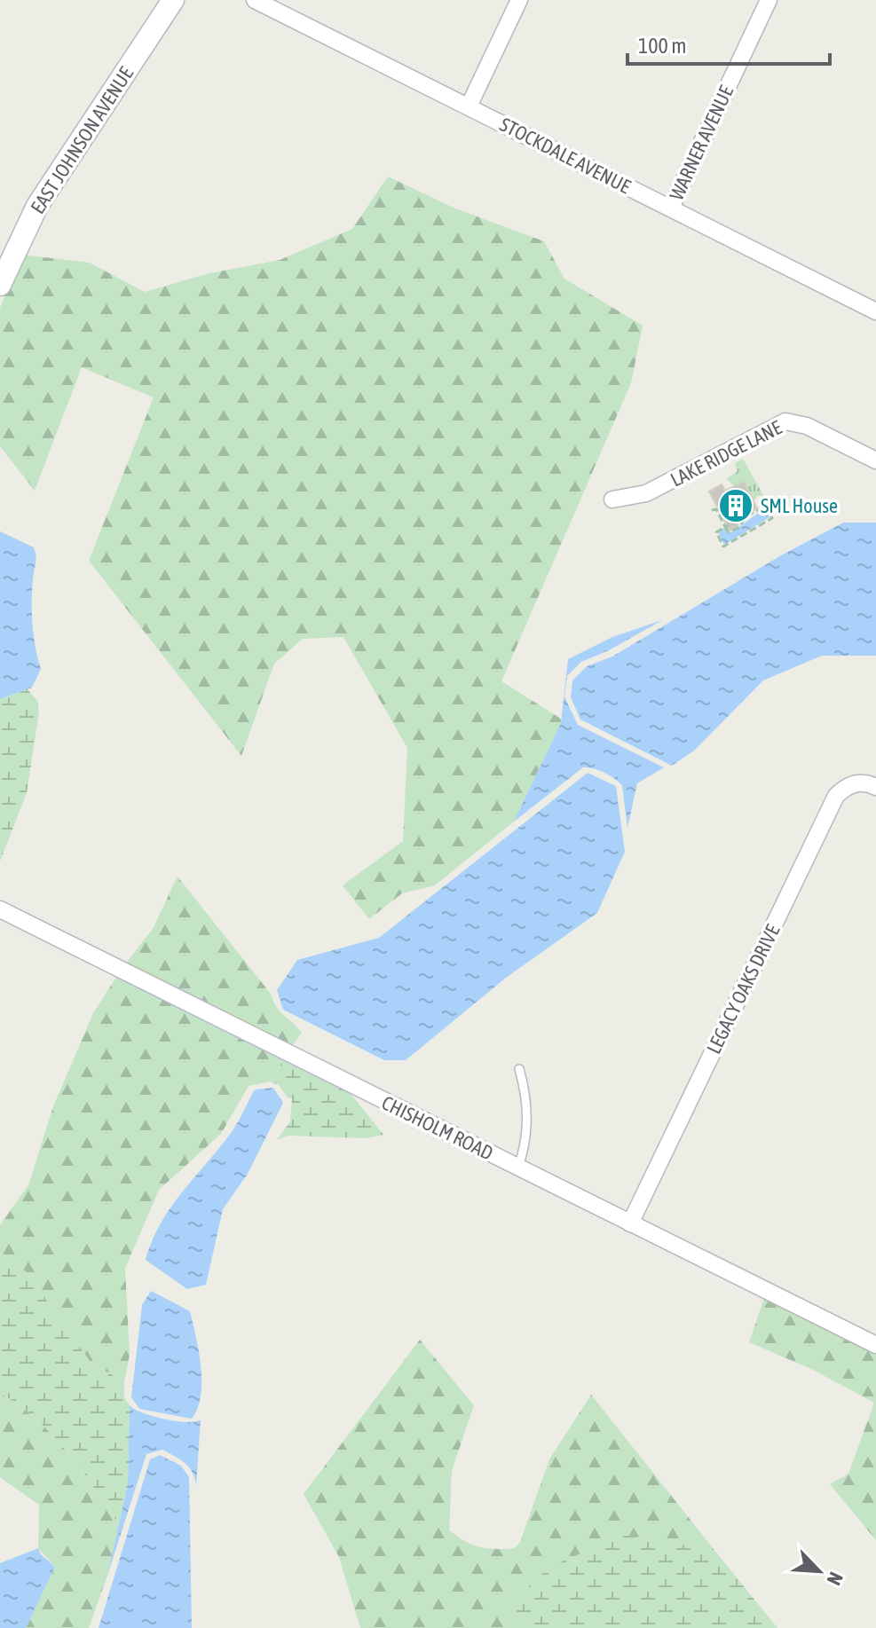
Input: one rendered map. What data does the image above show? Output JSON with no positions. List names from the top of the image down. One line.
{"streets":{"main road":["EAST JOHNSON AVENUE"],"street":["WARNER AVENUE","STOCKDALE AVENUE","LAKE RIDGE LANE","LEGACY OAKS DRIVE","CHISHOLM ROAD"]},"crossings":[["WARNER AVENUE","STOCKDALE AVENUE"],["LEGACY OAKS DRIVE","CHISHOLM ROAD"]],"places":{"building":["SML House"]},"scale_bar":"100 m","north":"bottom right"}
